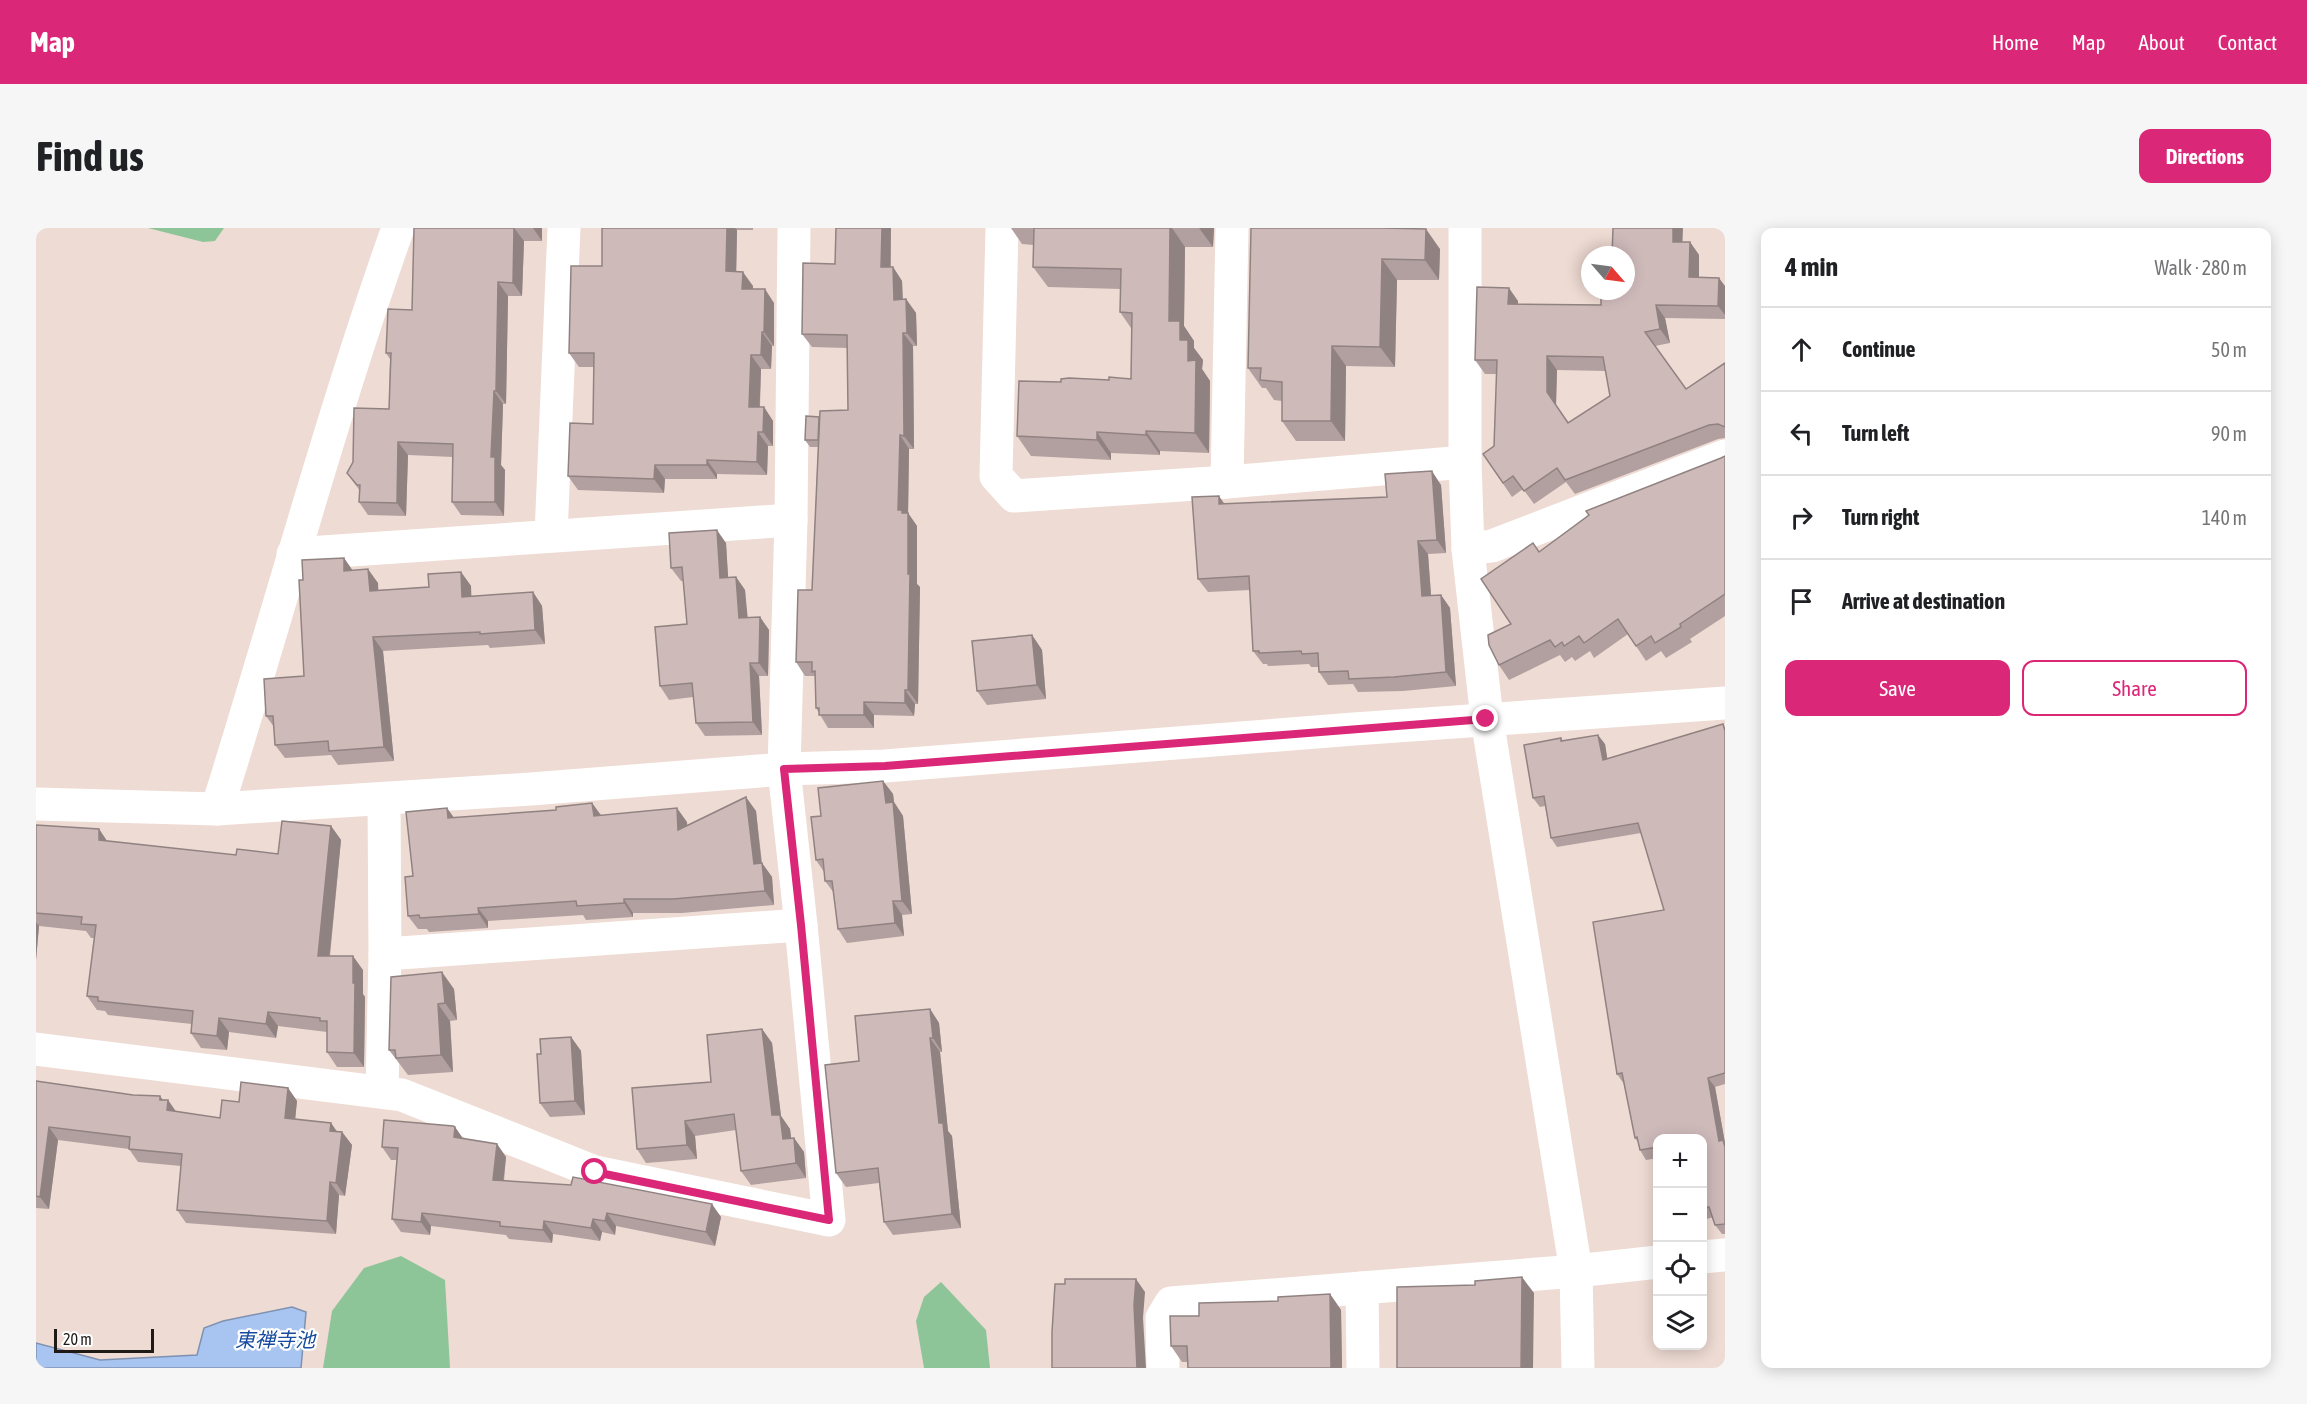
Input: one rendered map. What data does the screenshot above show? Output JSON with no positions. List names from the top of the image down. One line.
{"water":["東禅寺池"],"scale_bar":"20 m","north":"bottom right","page":{"header":"Map","nav":["Home","Map","About","Contact"],"buttons":["Directions",["Save","Share"]],"title":"Find us","heading":["4 min","Walk · 280 m"],"list":[["Continue","50 m"],["Turn left","90 m"],["Turn right","140 m"],"Arrive at destination"],"map_buttons":["+","−"],"scale":"20 m"}}
